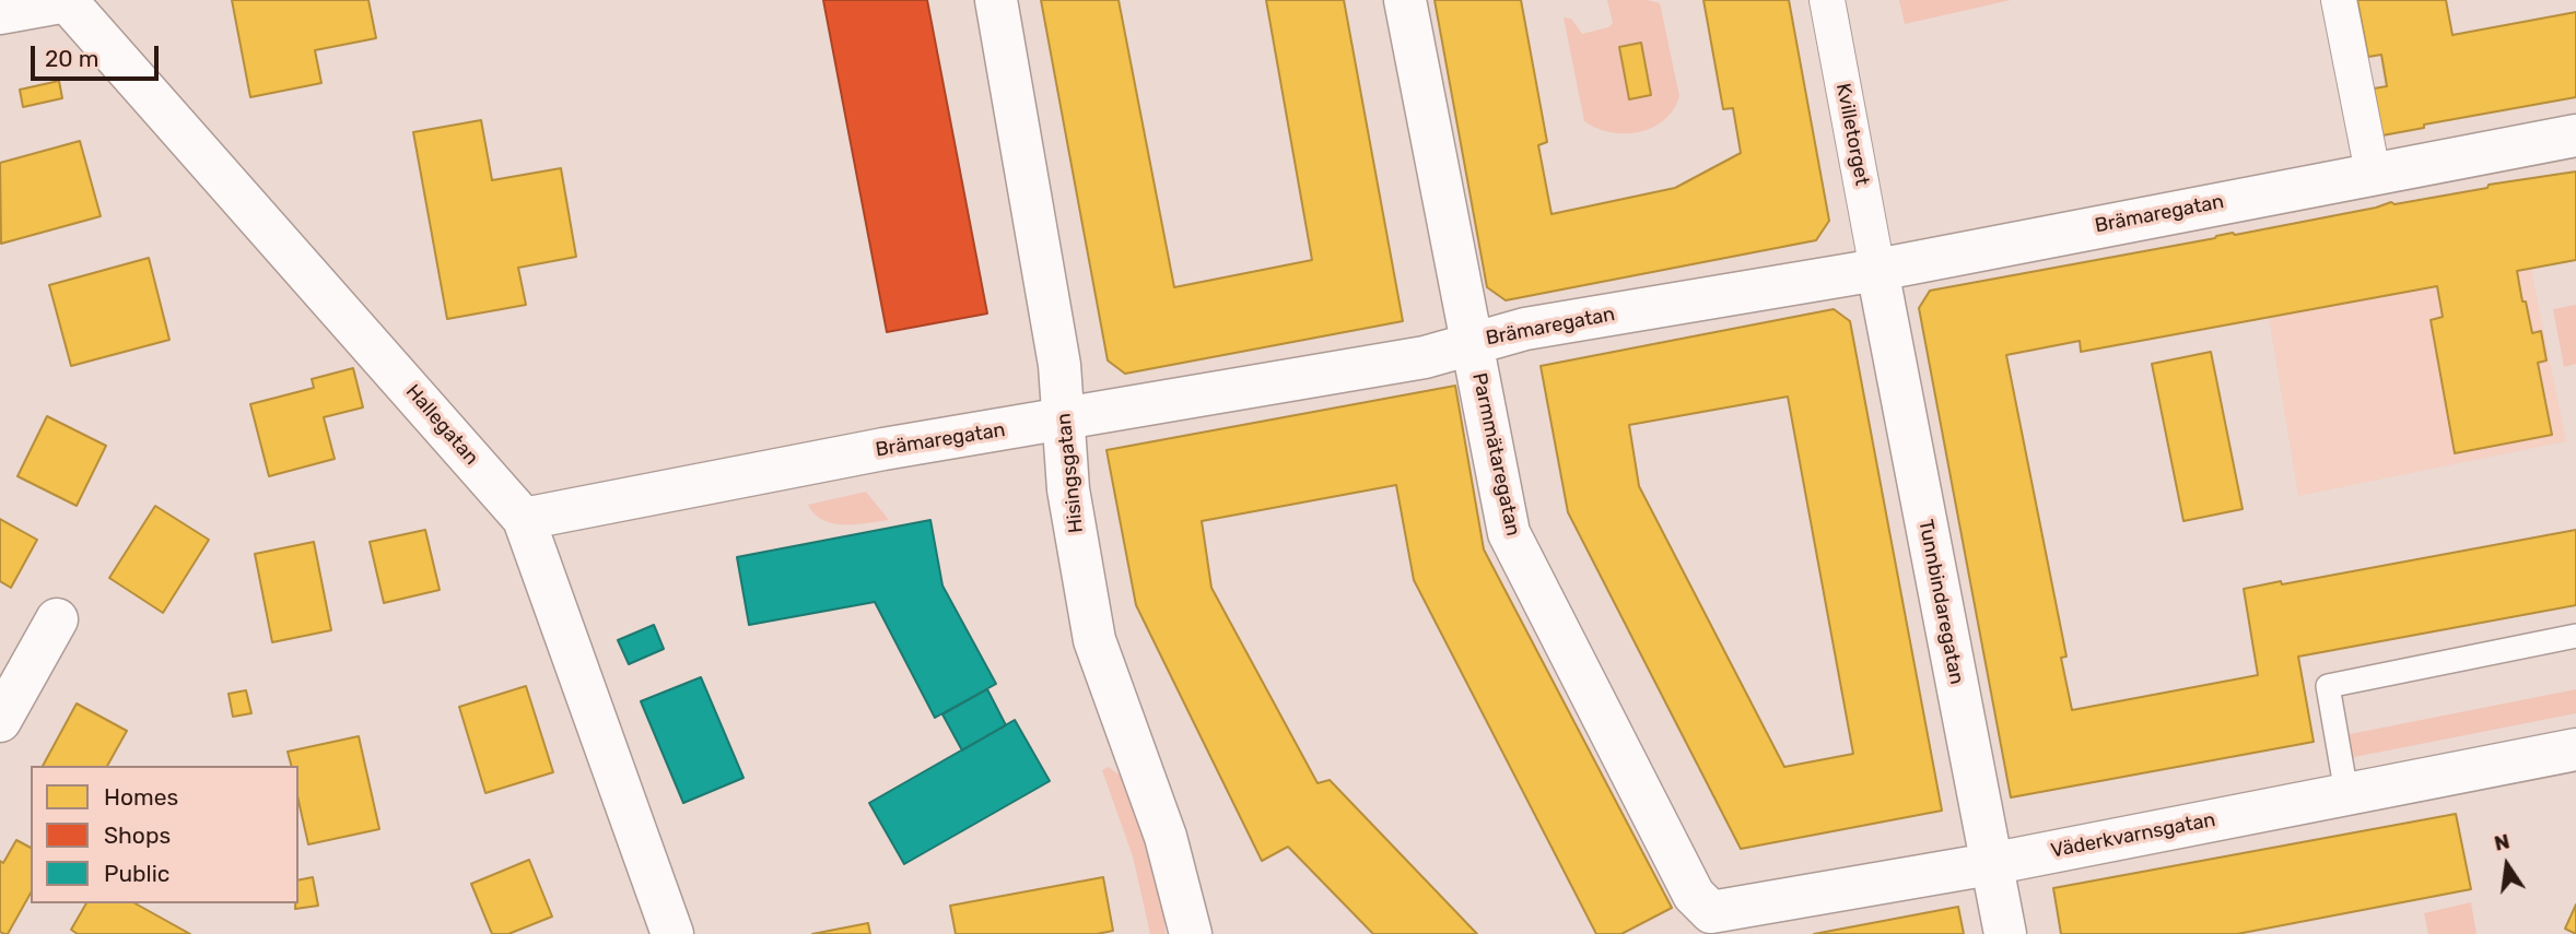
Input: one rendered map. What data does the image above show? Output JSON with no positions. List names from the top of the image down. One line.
{"streets":{"street":["Kvilletorget","Brämaregatan","Hallegatan","Parmmätaregatan","Hisingsgatan","Tunnbindaregatan","Väderkvarnsgatan"]},"crossings":[["Kvilletorget","Brämaregatan"],["Kvilletorget","Tunnbindaregatan"],["Brämaregatan","Hallegatan"],["Brämaregatan","Parmmätaregatan"],["Brämaregatan","Hisingsgatan"],["Brämaregatan","Tunnbindaregatan"],["Parmmätaregatan","Väderkvarnsgatan"],["Tunnbindaregatan","Väderkvarnsgatan"]],"legend":["Homes","Shops","Public"],"scale_bar":"20 m","north":"top"}
